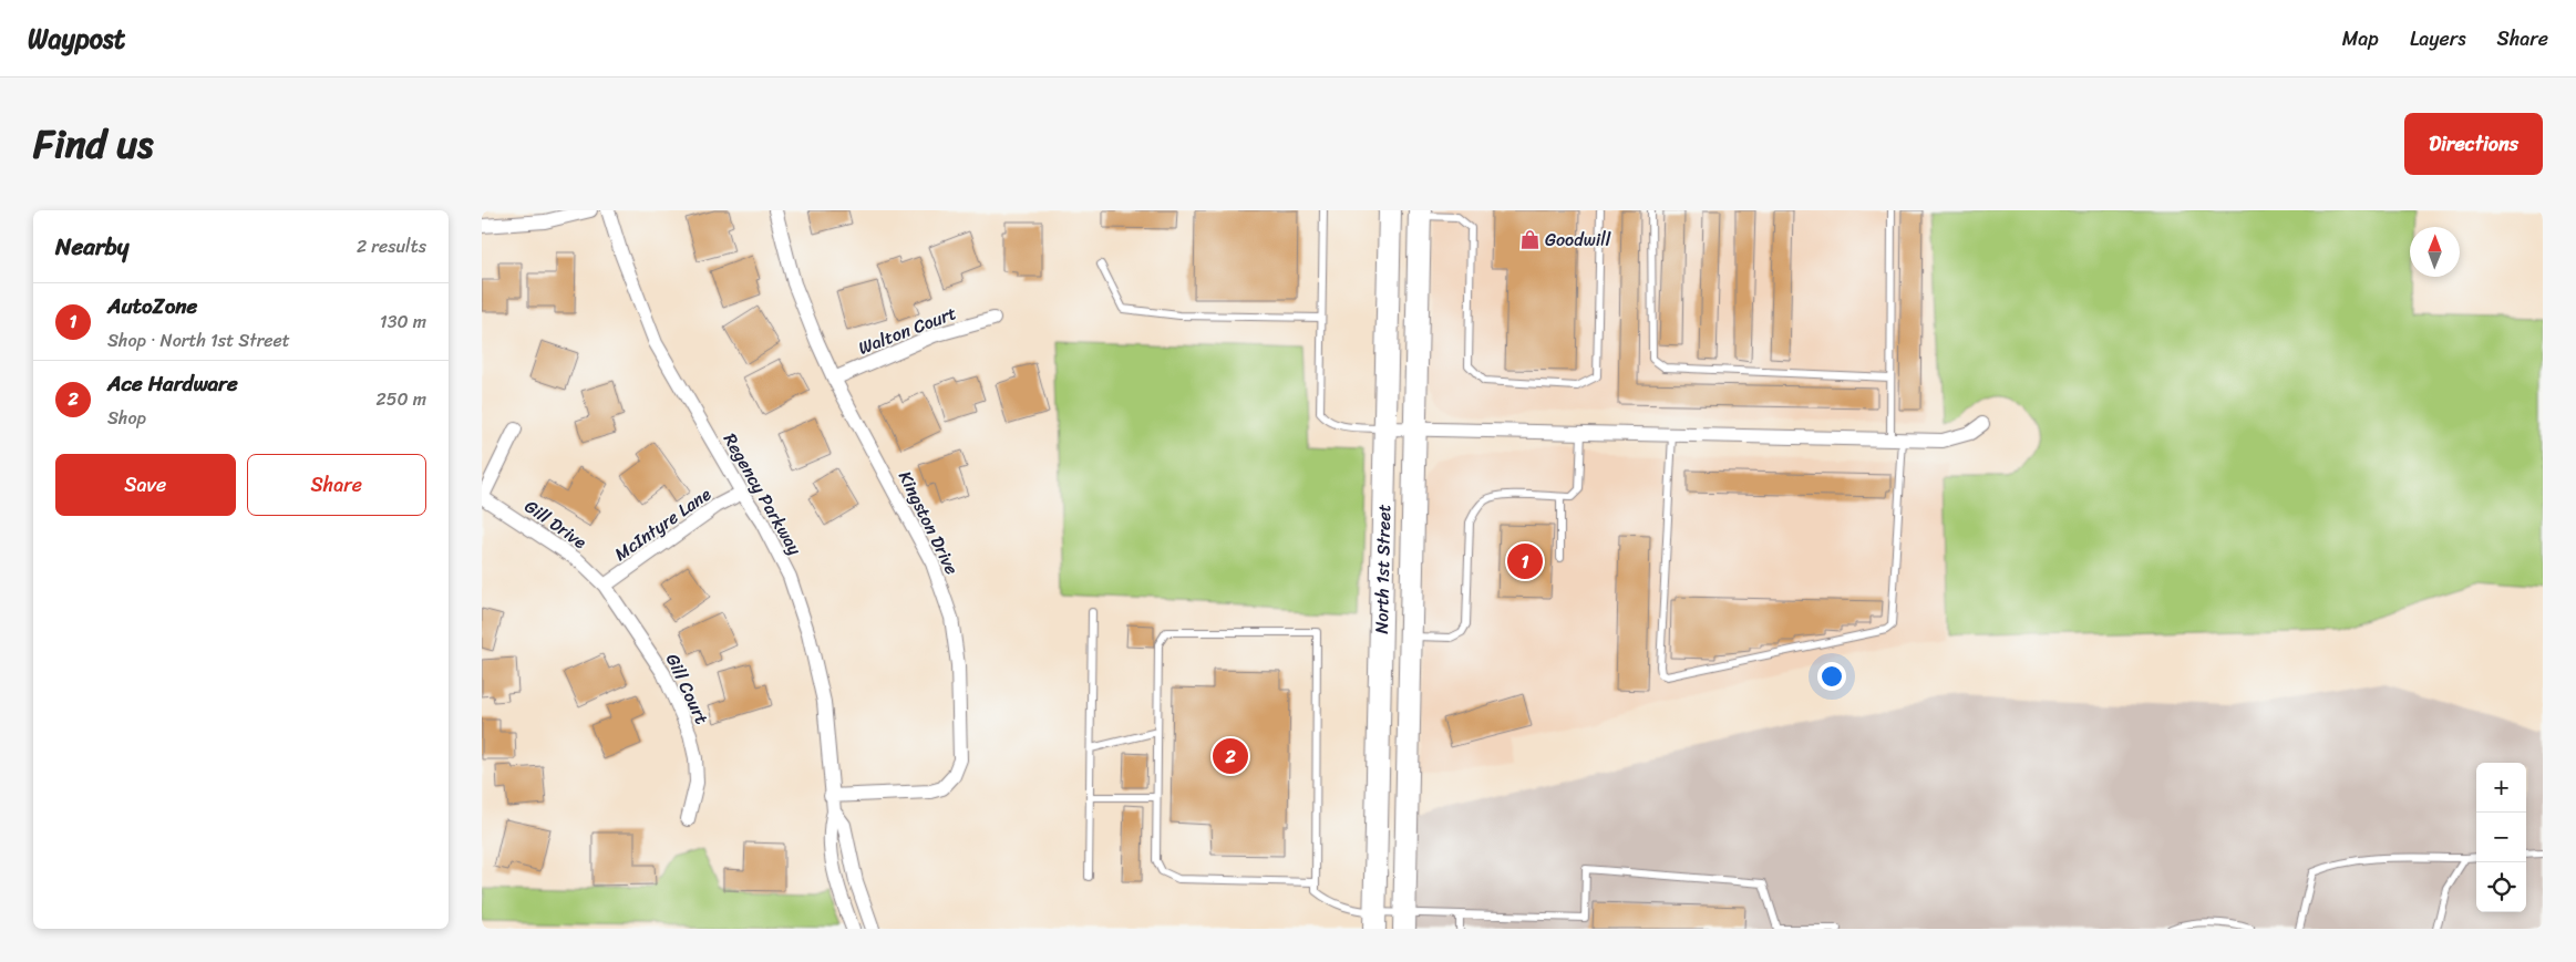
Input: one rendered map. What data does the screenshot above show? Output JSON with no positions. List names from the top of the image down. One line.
{"streets":{"main road":["North 1st Street"],"street":["Walton Court","Regency Parkway","Kingston Drive","Gill Drive","McIntyre Lane","Gill Court"]},"crossings":[["Walton Court","Kingston Drive"],["Regency Parkway","Kingston Drive"],["Regency Parkway","McIntyre Lane"],["Gill Drive","McIntyre Lane"],["Gill Drive","Gill Court"],["McIntyre Lane","Gill Court"]],"places":{"shop":["Goodwill"]},"north":"top","page":{"header":"Waypost","nav":["Map","Layers","Share"],"title":"Find us","buttons":["Directions",["Save","Share"]],"heading":["Nearby","2 results"],"list":[{"mark":"1","name":"AutoZone","note":"Shop · North 1st Street","value":"130 m"},{"mark":"2","name":"Ace Hardware","note":"Shop","value":"250 m"}],"pins":["1","2"],"map_buttons":["+","−"]}}
